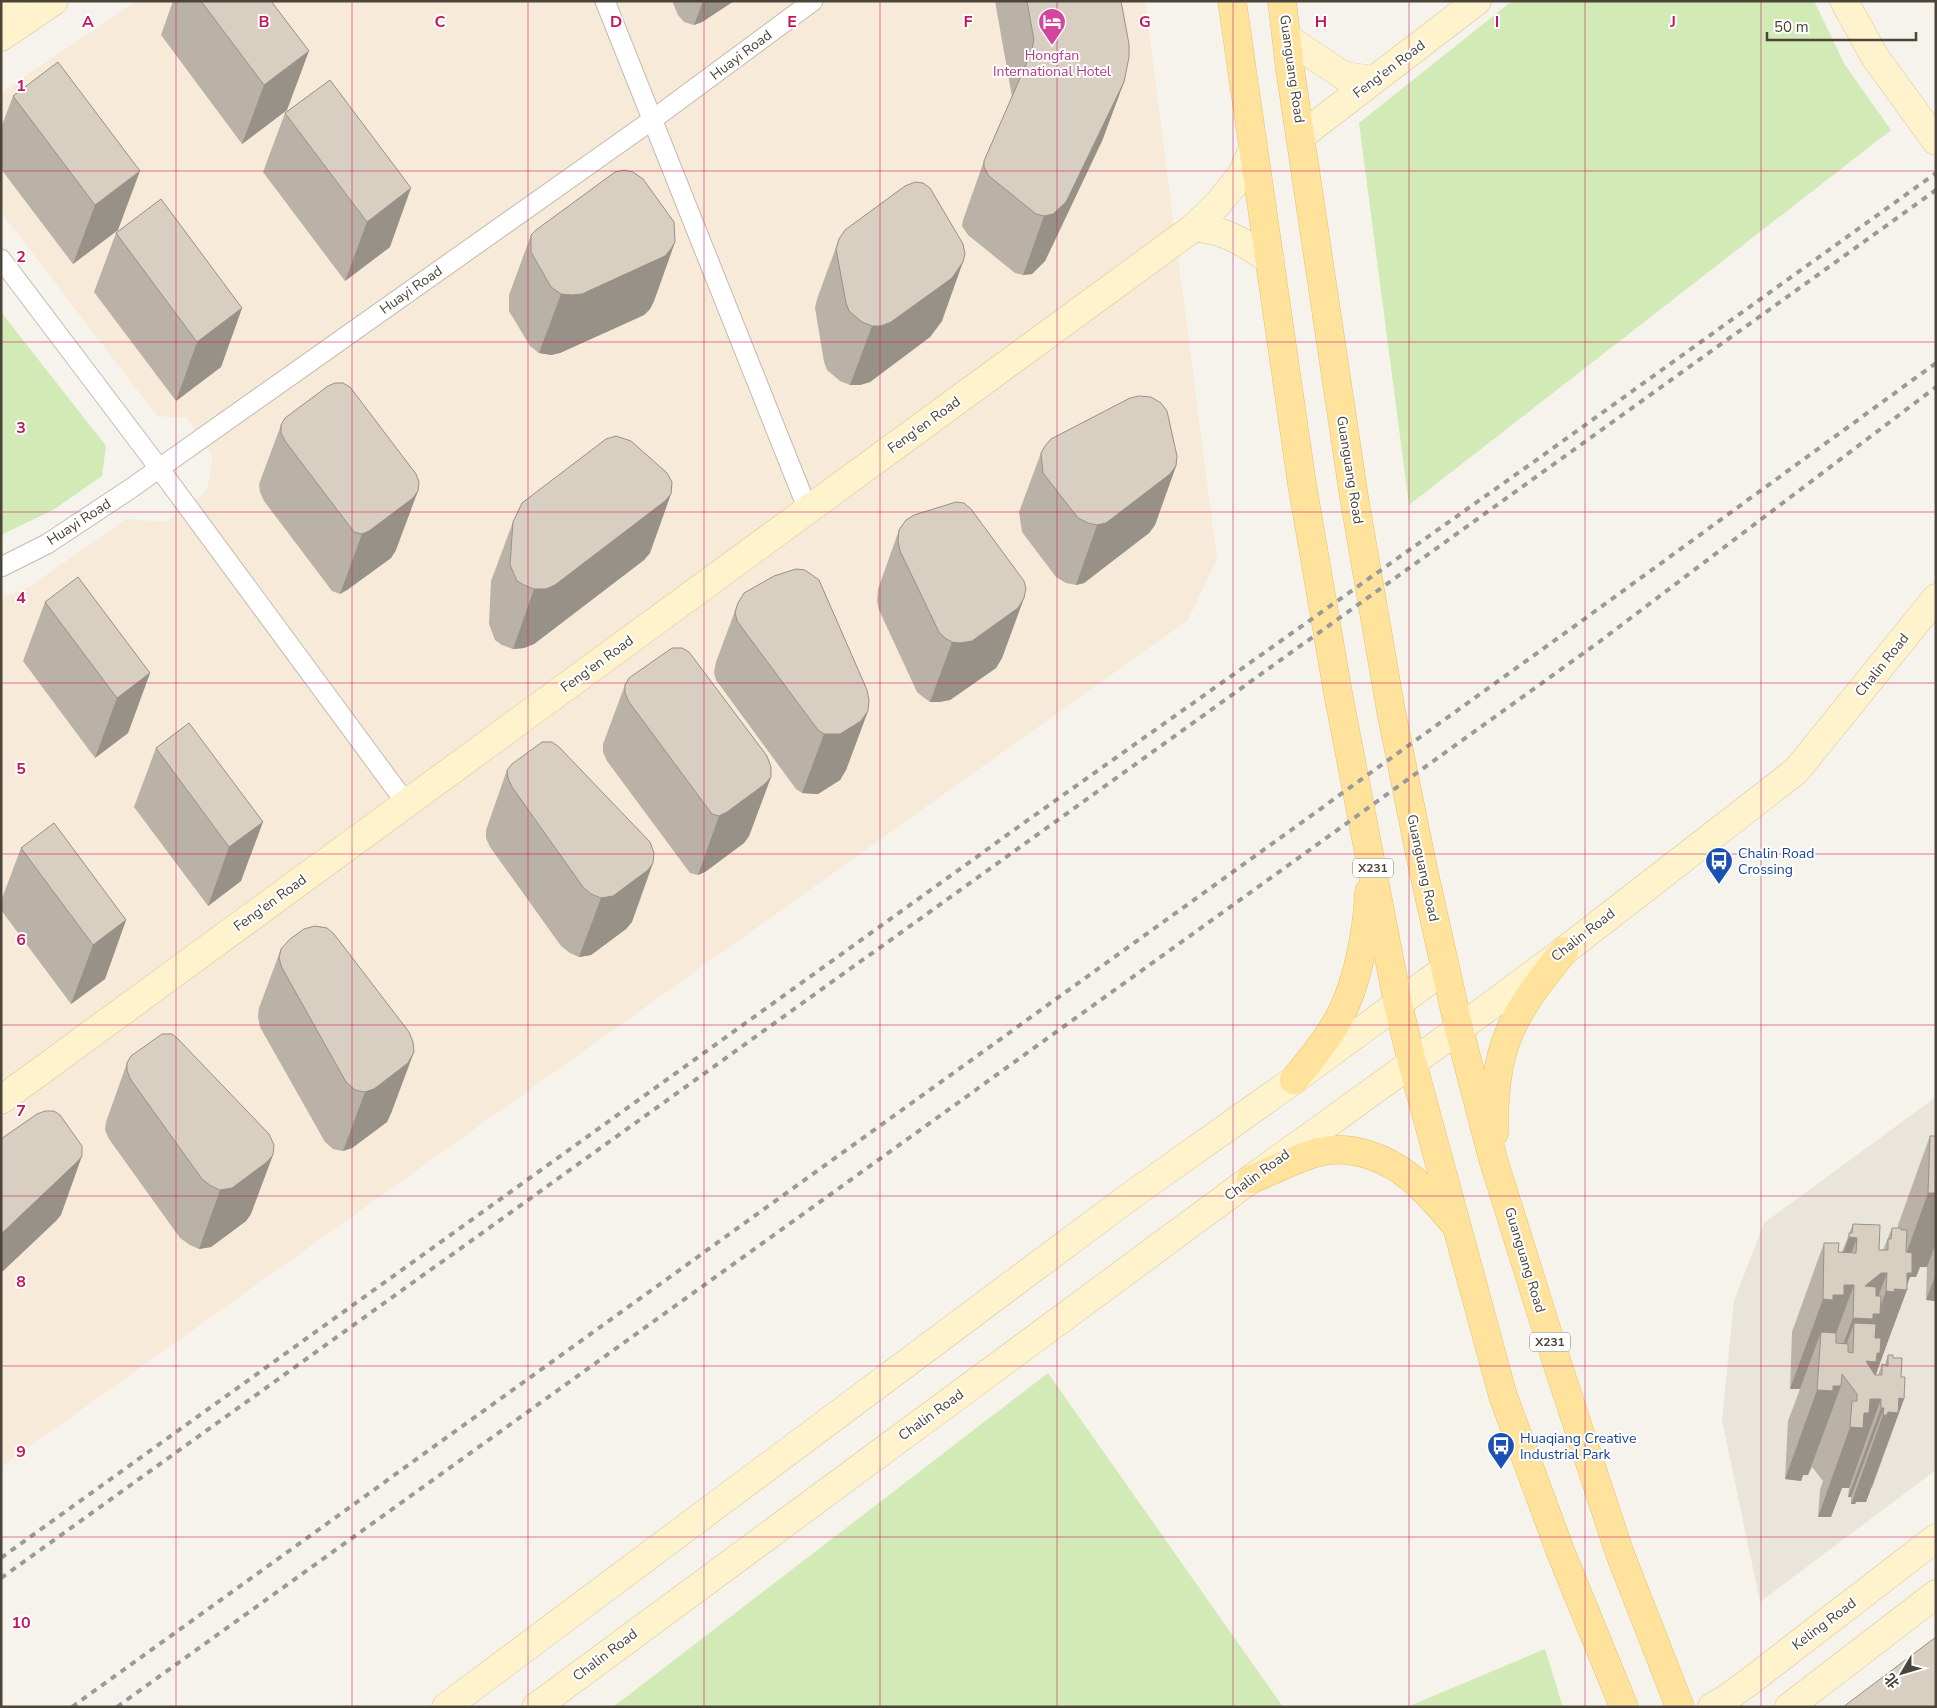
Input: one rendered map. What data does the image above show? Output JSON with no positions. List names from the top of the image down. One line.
{"streets":{"main road":["Guanguang Road","X231"],"street":["Huayi Road","Feng'en Road","Chalin Road","Keling Road"]},"crossings":[["Guanguang Road","Feng'en Road"],["Guanguang Road","Chalin Road"],["Feng'en Road","X231"],["Chalin Road","X231"]],"places":{"hotel":["Hongfan International Hotel"],"bus stop":["Chalin Road Crossing","Huaqiang Creative Industrial Park"]},"scale_bar":"50 m","north":"bottom left","grid":{"columns":["A","B","C","D","E","F","G","H","I","J"],"rows":["1","2","3","4","5","6","7","8","9","10"]}}
